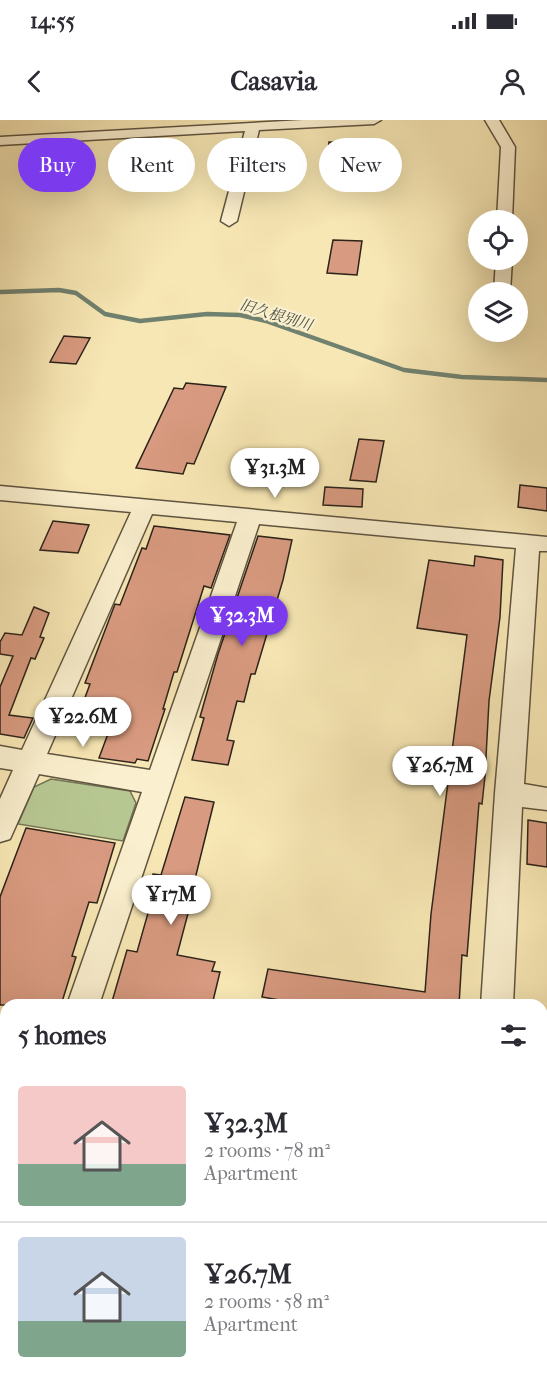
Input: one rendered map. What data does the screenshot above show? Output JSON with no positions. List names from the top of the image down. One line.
{"water":["旧久根別川"],"page":{"status":"14:55","header":"Casavia","chip":["Buy","Rent","Filters","New"],"price":["¥31.3M","¥32.3M","¥22.6M","¥26.7M","¥17M"],"heading":"5 homes","list":[{"name":"¥32.3M","note":"2 rooms · 78 m² · Apartment"},{"name":"¥26.7M","note":"2 rooms · 58 m² · Apartment"}]}}
